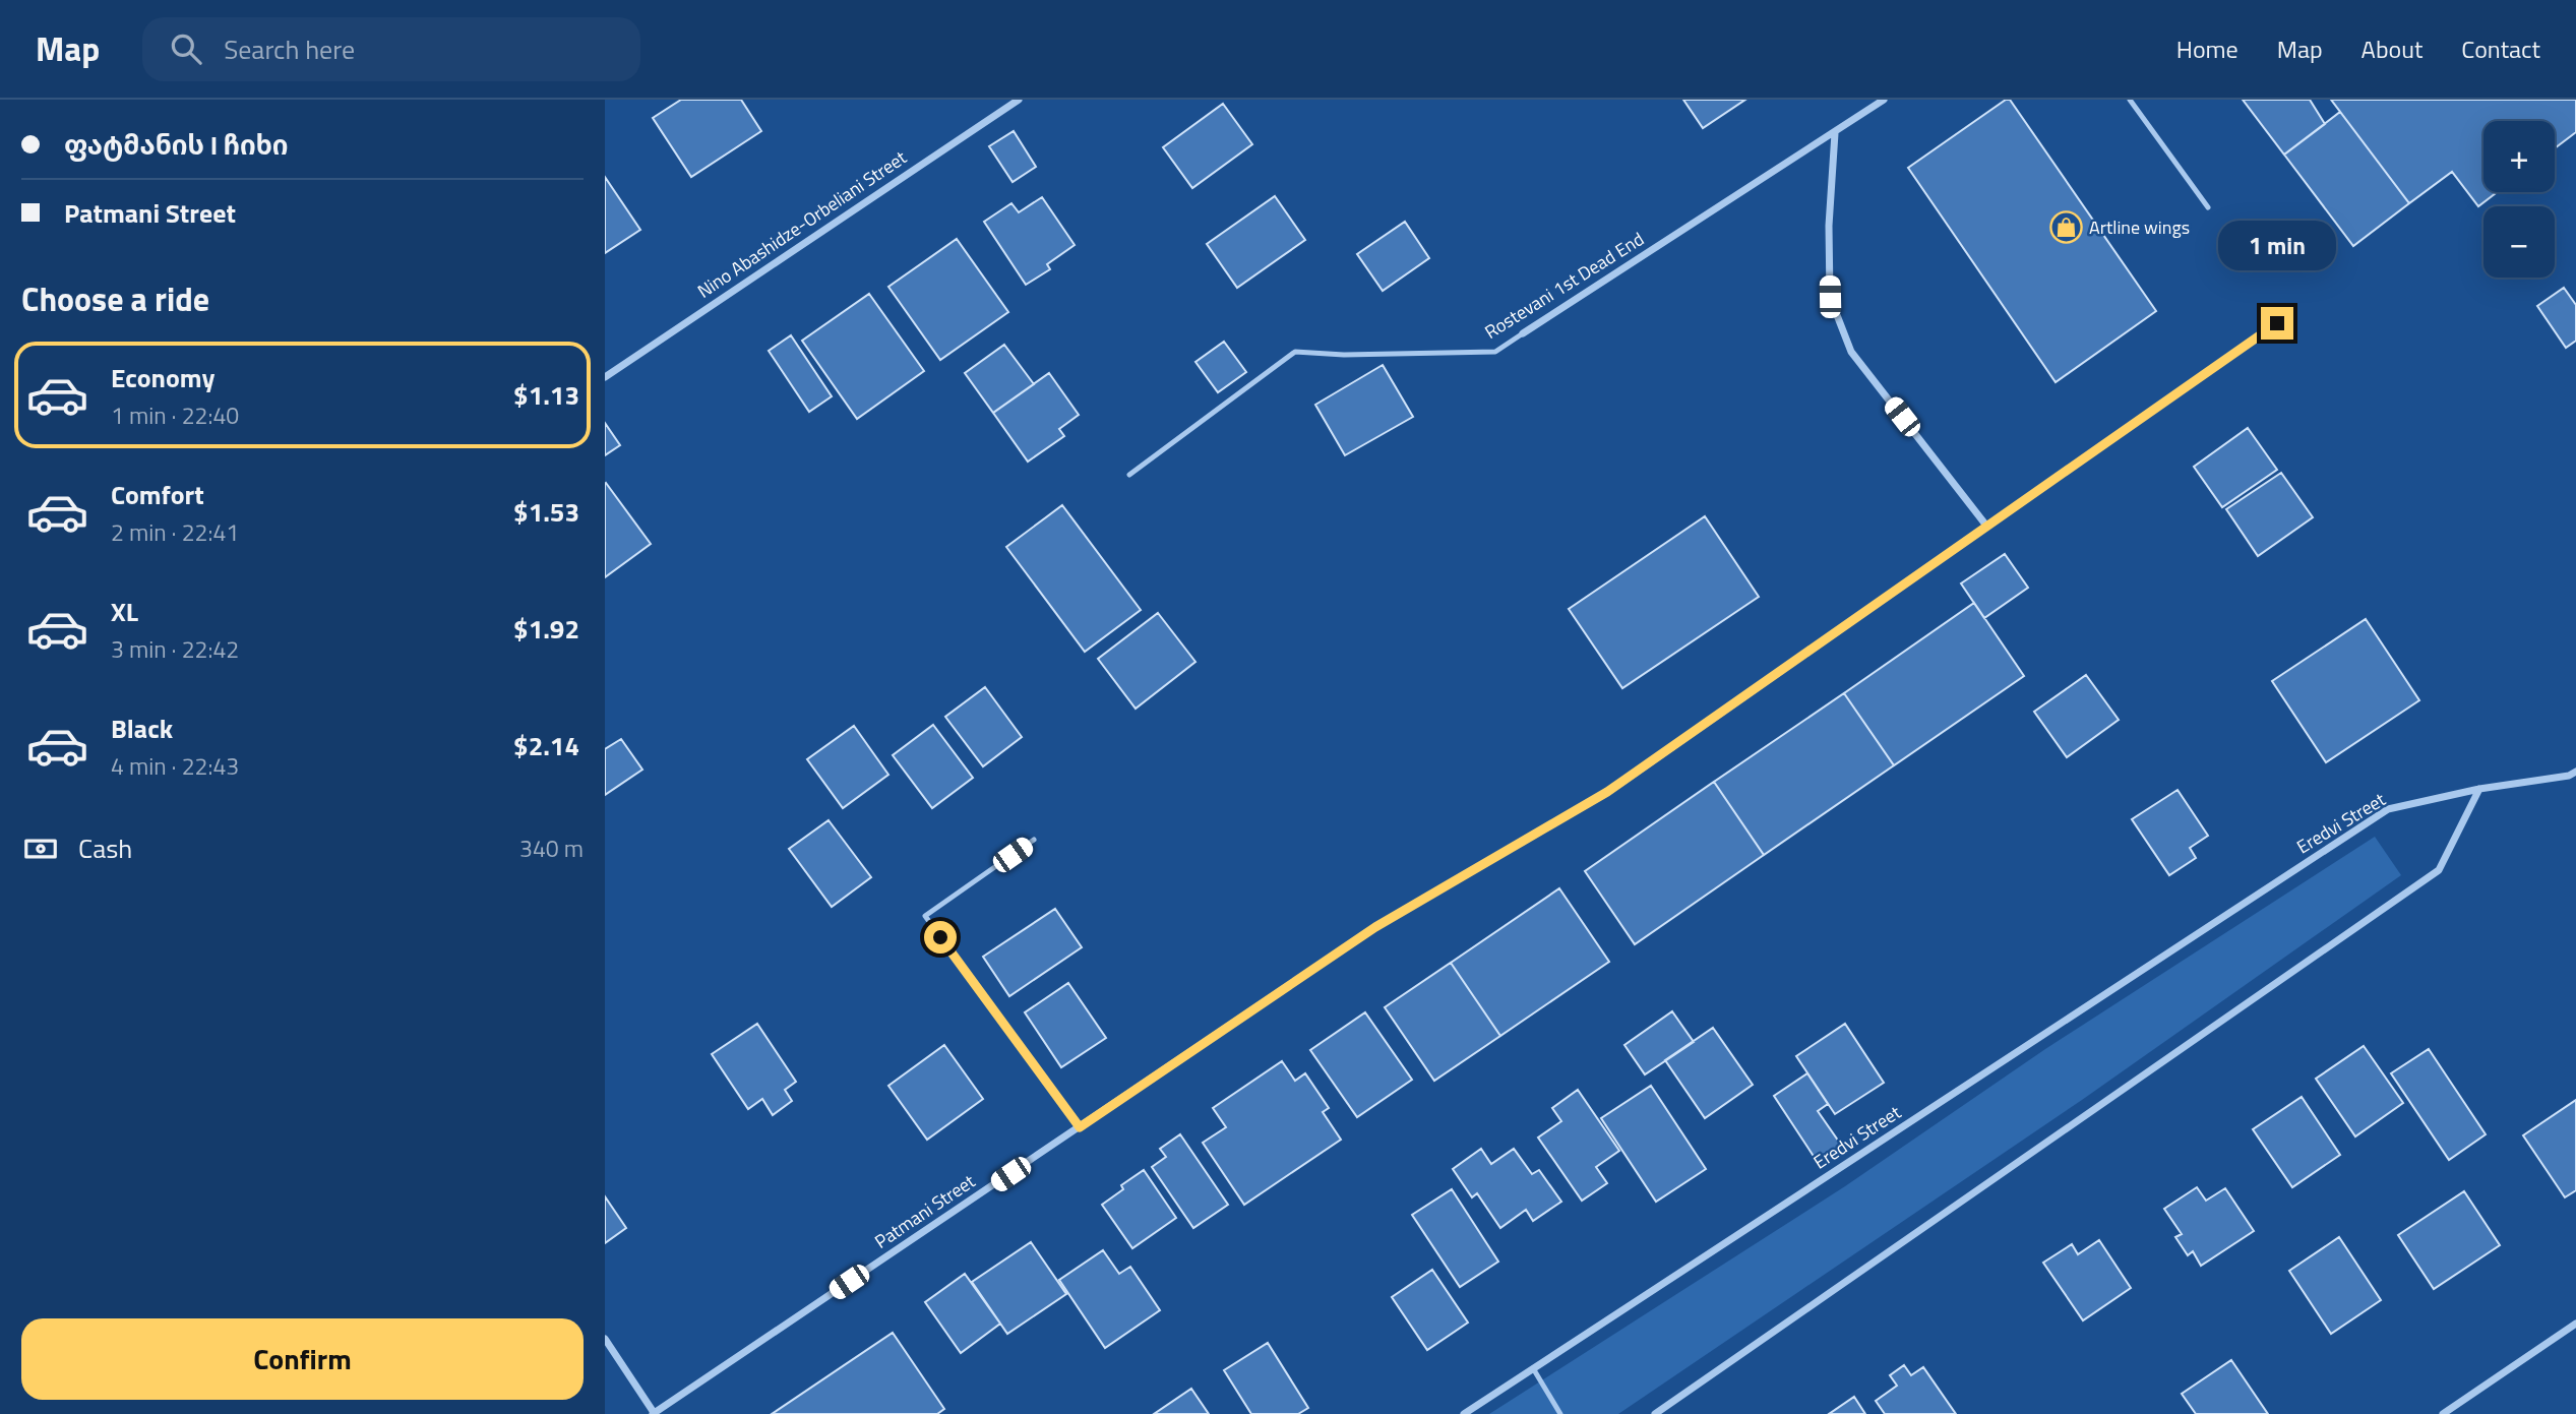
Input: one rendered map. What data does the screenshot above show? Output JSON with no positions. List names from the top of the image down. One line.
{"streets":{"street":["Nino Abashidze-Orbeliani Street","Rostevani 1st Dead End","Eredvi Street","Patmani Street"]},"places":{"shop":["Artline wings"]},"page":{"header":"Map","search":"Search here","nav":["Home","Map","About","Contact"],"banner":["ფატმანის I ჩიხი","Patmani Street"],"map_buttons":["+","−"],"bubble":"1 min","heading":"Choose a ride","list":[{"name":"Economy","note":"1 min · 22:40","value":"$1.13"},{"name":"Comfort","note":"2 min · 22:41","value":"$1.53"},{"name":"XL","note":"3 min · 22:42","value":"$1.92"},{"name":"Black","note":"4 min · 22:43","value":"$2.14"}],"pay":["Cash","340 m"],"buttons":"Confirm"}}
